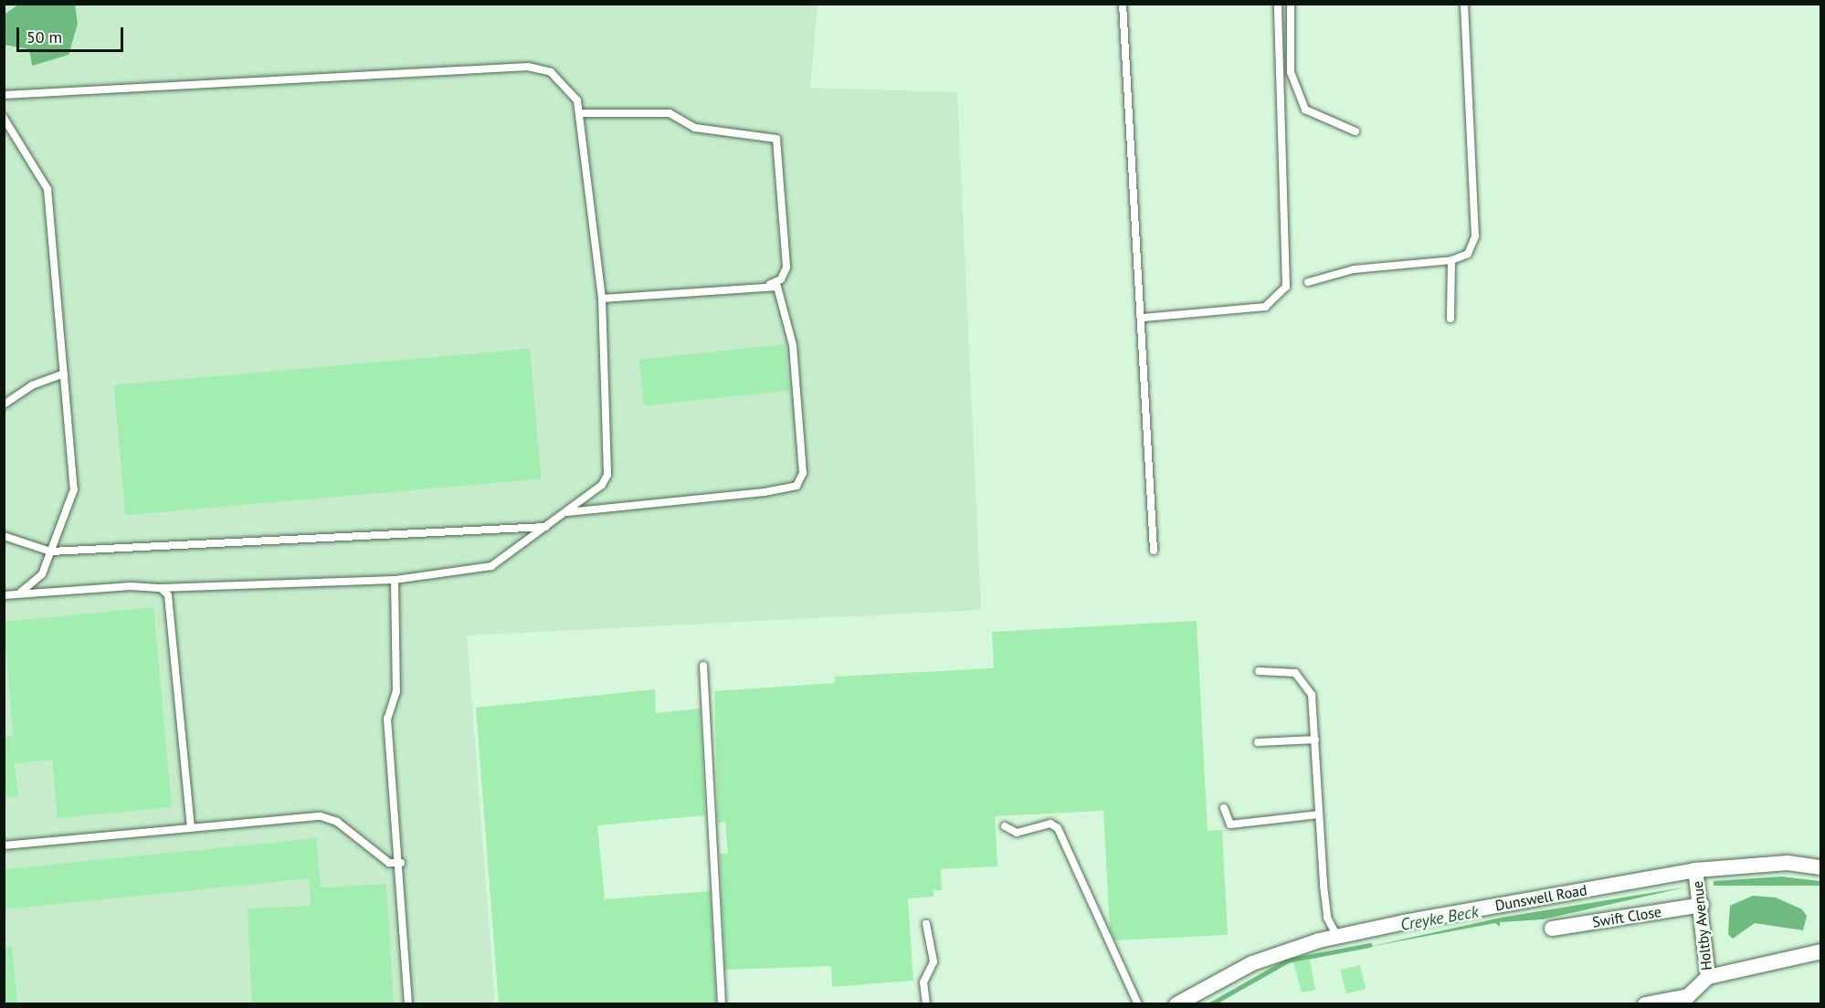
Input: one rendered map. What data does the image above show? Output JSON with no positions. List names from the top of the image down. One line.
{"streets":{"street":["Dunswell Road","Swift Close","Holtby Avenue"]},"crossings":[["Dunswell Road","Holtby Avenue"],["Swift Close","Holtby Avenue"]],"water":["Creyke Beck"],"scale_bar":"50 m"}
